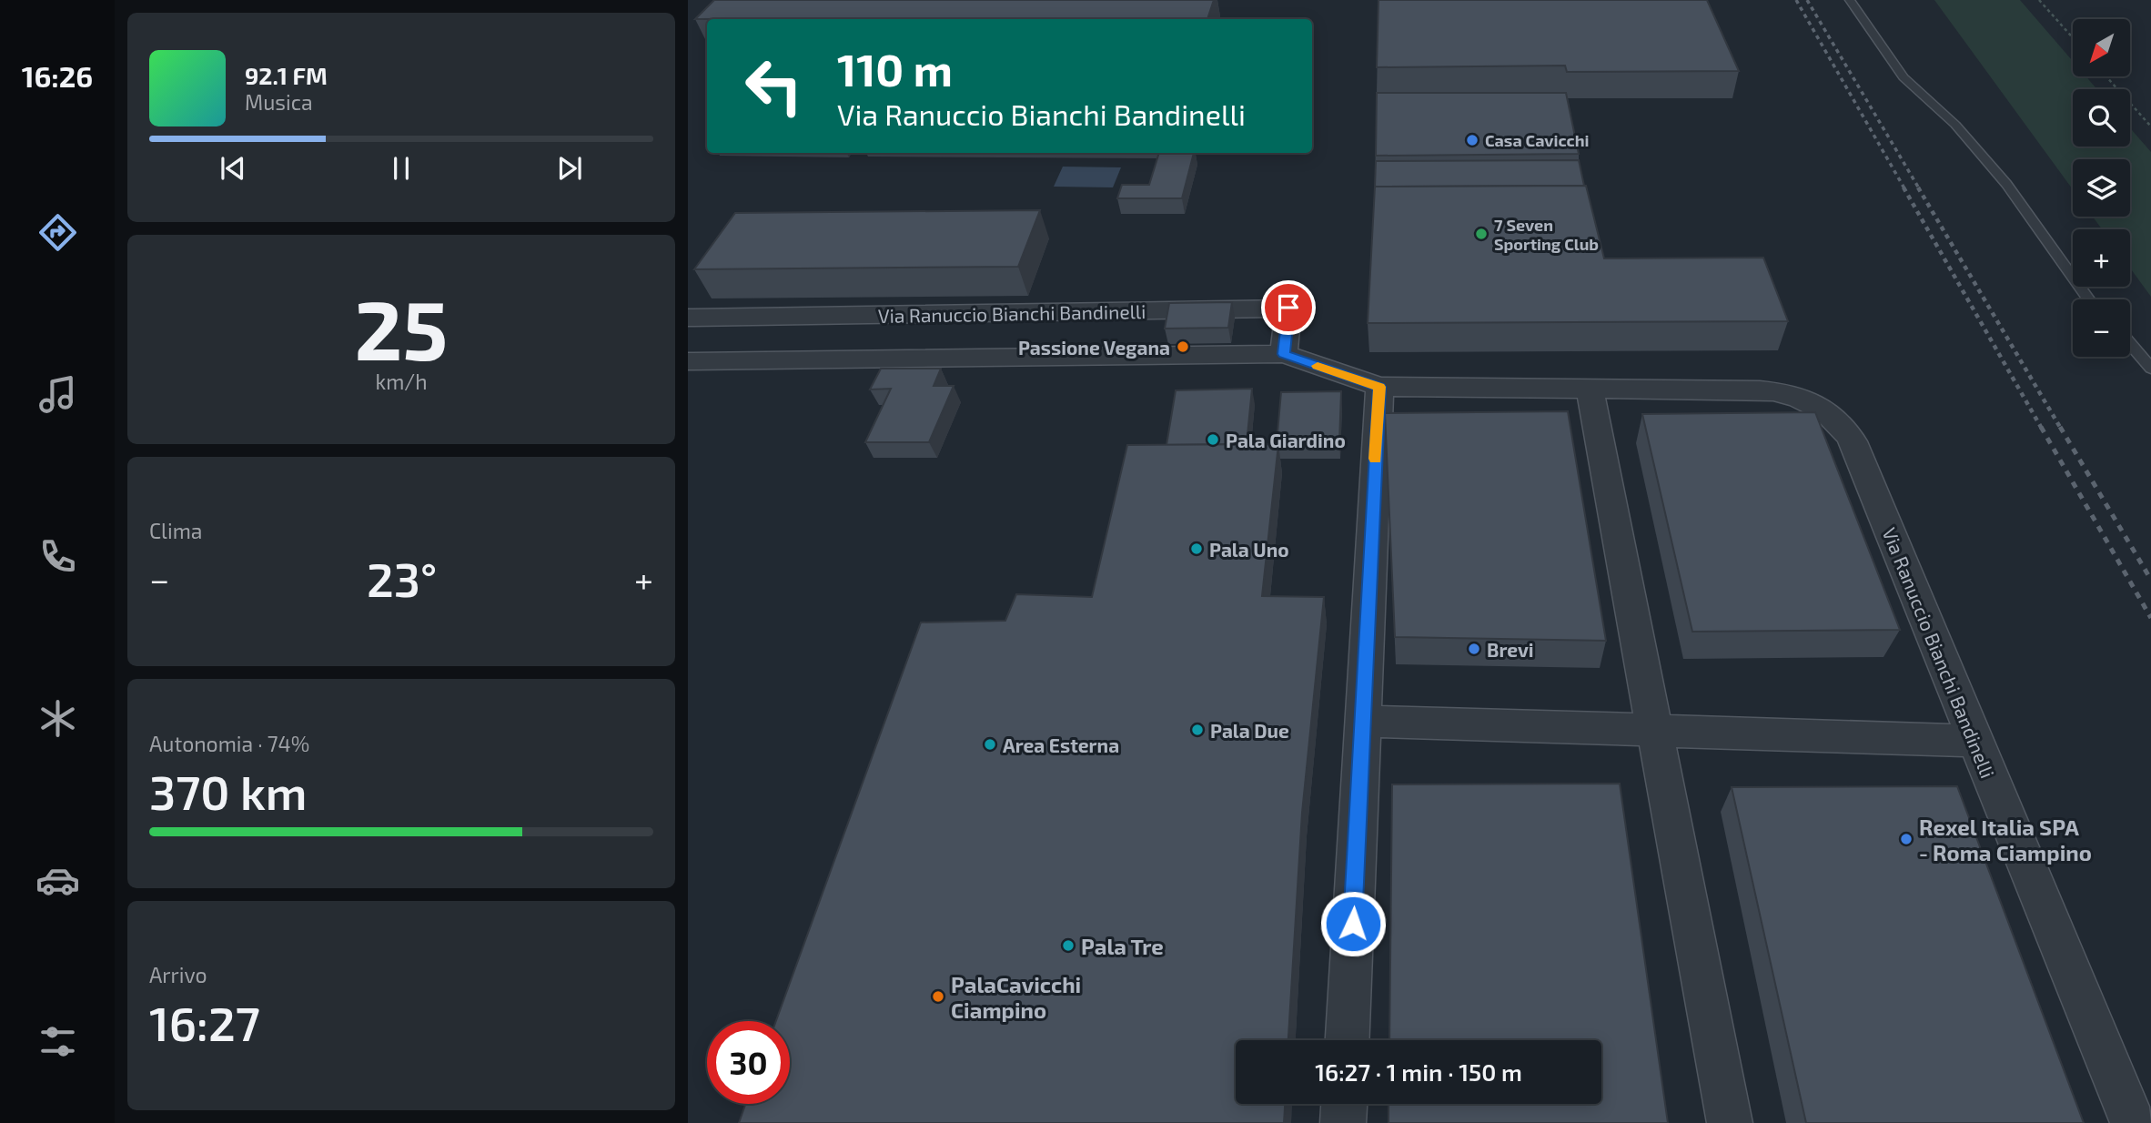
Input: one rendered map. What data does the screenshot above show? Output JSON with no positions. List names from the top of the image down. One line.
{"streets":{"street":["Via Ranuccio Bianchi Bandinelli"]},"places":["Casa Cavicchi","7 Seven Sporting Club","Passione Vegana","Pala Giardino","Pala Uno","Brevi","Pala Due","Area Esterna","Rexel Italia SPA - Roma Ciampino","Pala Tre","PalaCavicchi Ciampino"],"north":"bottom left","page":{"tabs":"16:26","map_buttons":["+","−"],"turn":["110 m","Via Ranuccio Bianchi Bandinelli"],"song":["92.1 FM","Musica"],"tile":[["25","km/h"],"Clima",["Autonomia · 74%","370 km"],["Arrivo","16:27"]],"heat":["−","23°","+"],"limit":"30","trip":"16:27 · 1 min · 150 m"}}
